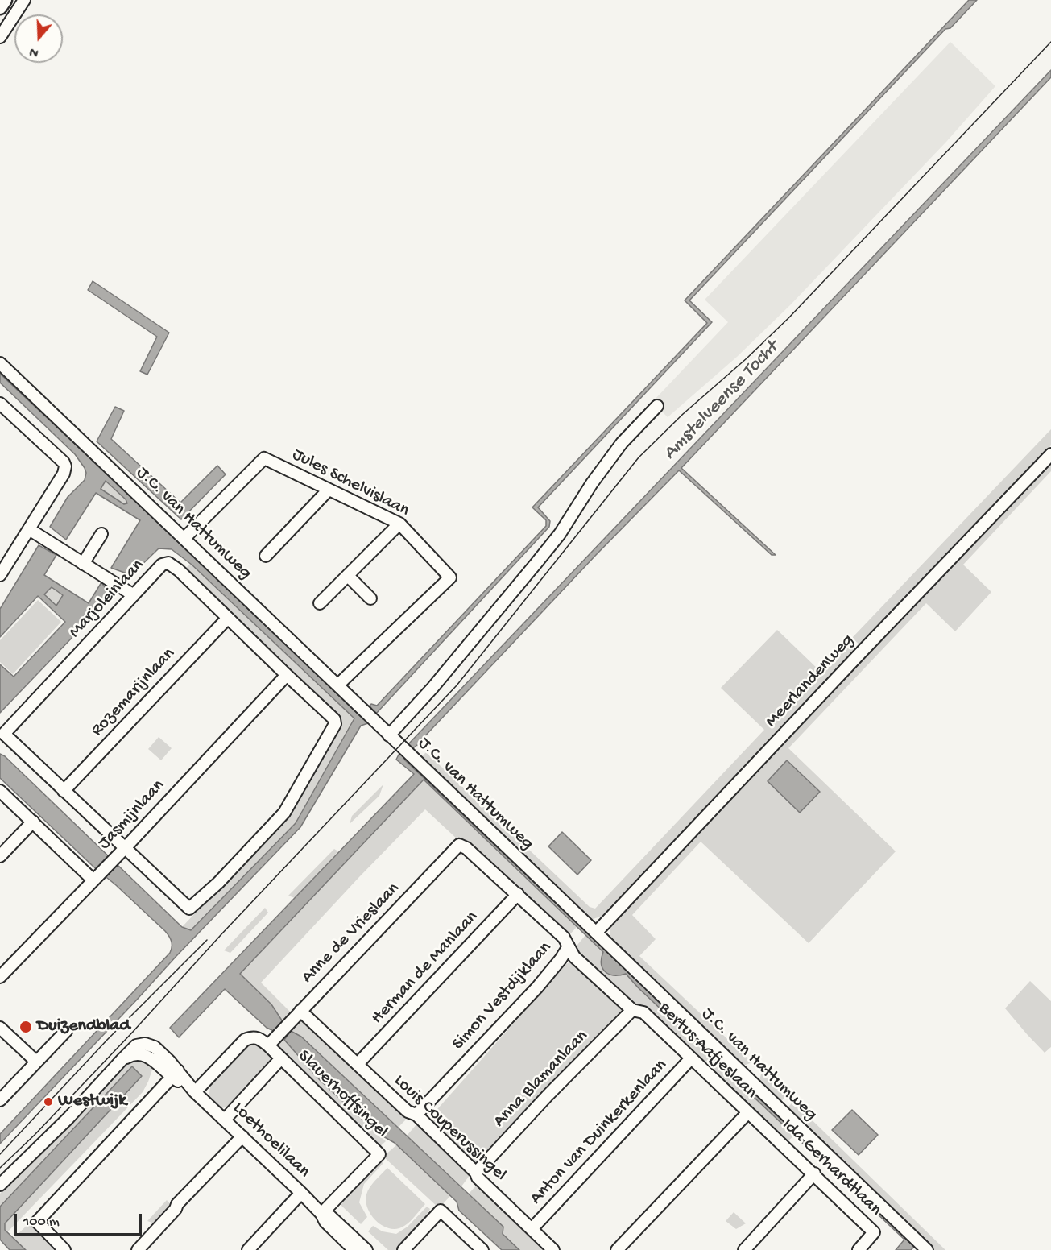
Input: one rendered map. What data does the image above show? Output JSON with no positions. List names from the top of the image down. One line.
{"streets":{"street":["Jules Schelvislaan","J.C. van Hattumweg","Marjoleinlaan","Meerlandenweg","Rozemarijnlaan","Jasmijnlaan","Anne de Vrieslaan","Herman de Manlaan","Simon Vestdijklaan","Bertus Aafjeslaan","Anna Blamanlaan","Slauerhoffsingel","Louis Couperussingel","Anton van Duinkerkenlaan","Loethoelilaan","Ida Gerhardtlaan"]},"crossings":[["Jules Schelvislaan","J.C. van Hattumweg"],["J.C. van Hattumweg","Meerlandenweg"],["Marjoleinlaan","Rozemarijnlaan"],["Marjoleinlaan","Jasmijnlaan"],["Anne de Vrieslaan","Simon Vestdijklaan"],["Anne de Vrieslaan","Slauerhoffsingel"],["Anne de Vrieslaan","Louis Couperussingel"],["Herman de Manlaan","Simon Vestdijklaan"],["Herman de Manlaan","Louis Couperussingel"],["Simon Vestdijklaan","Bertus Aafjeslaan"],["Simon Vestdijklaan","Louis Couperussingel"],["Bertus Aafjeslaan","Anna Blamanlaan"],["Bertus Aafjeslaan","Anton van Duinkerkenlaan"],["Bertus Aafjeslaan","Ida Gerhardtlaan"],["Anna Blamanlaan","Louis Couperussingel"],["Slauerhoffsingel","Loethoelilaan"],["Louis Couperussingel","Anton van Duinkerkenlaan"]],"water":["Amstelveense Tocht"],"places":["Duizendblad","Westwijk"],"scale_bar":"100 m","north":"bottom"}
